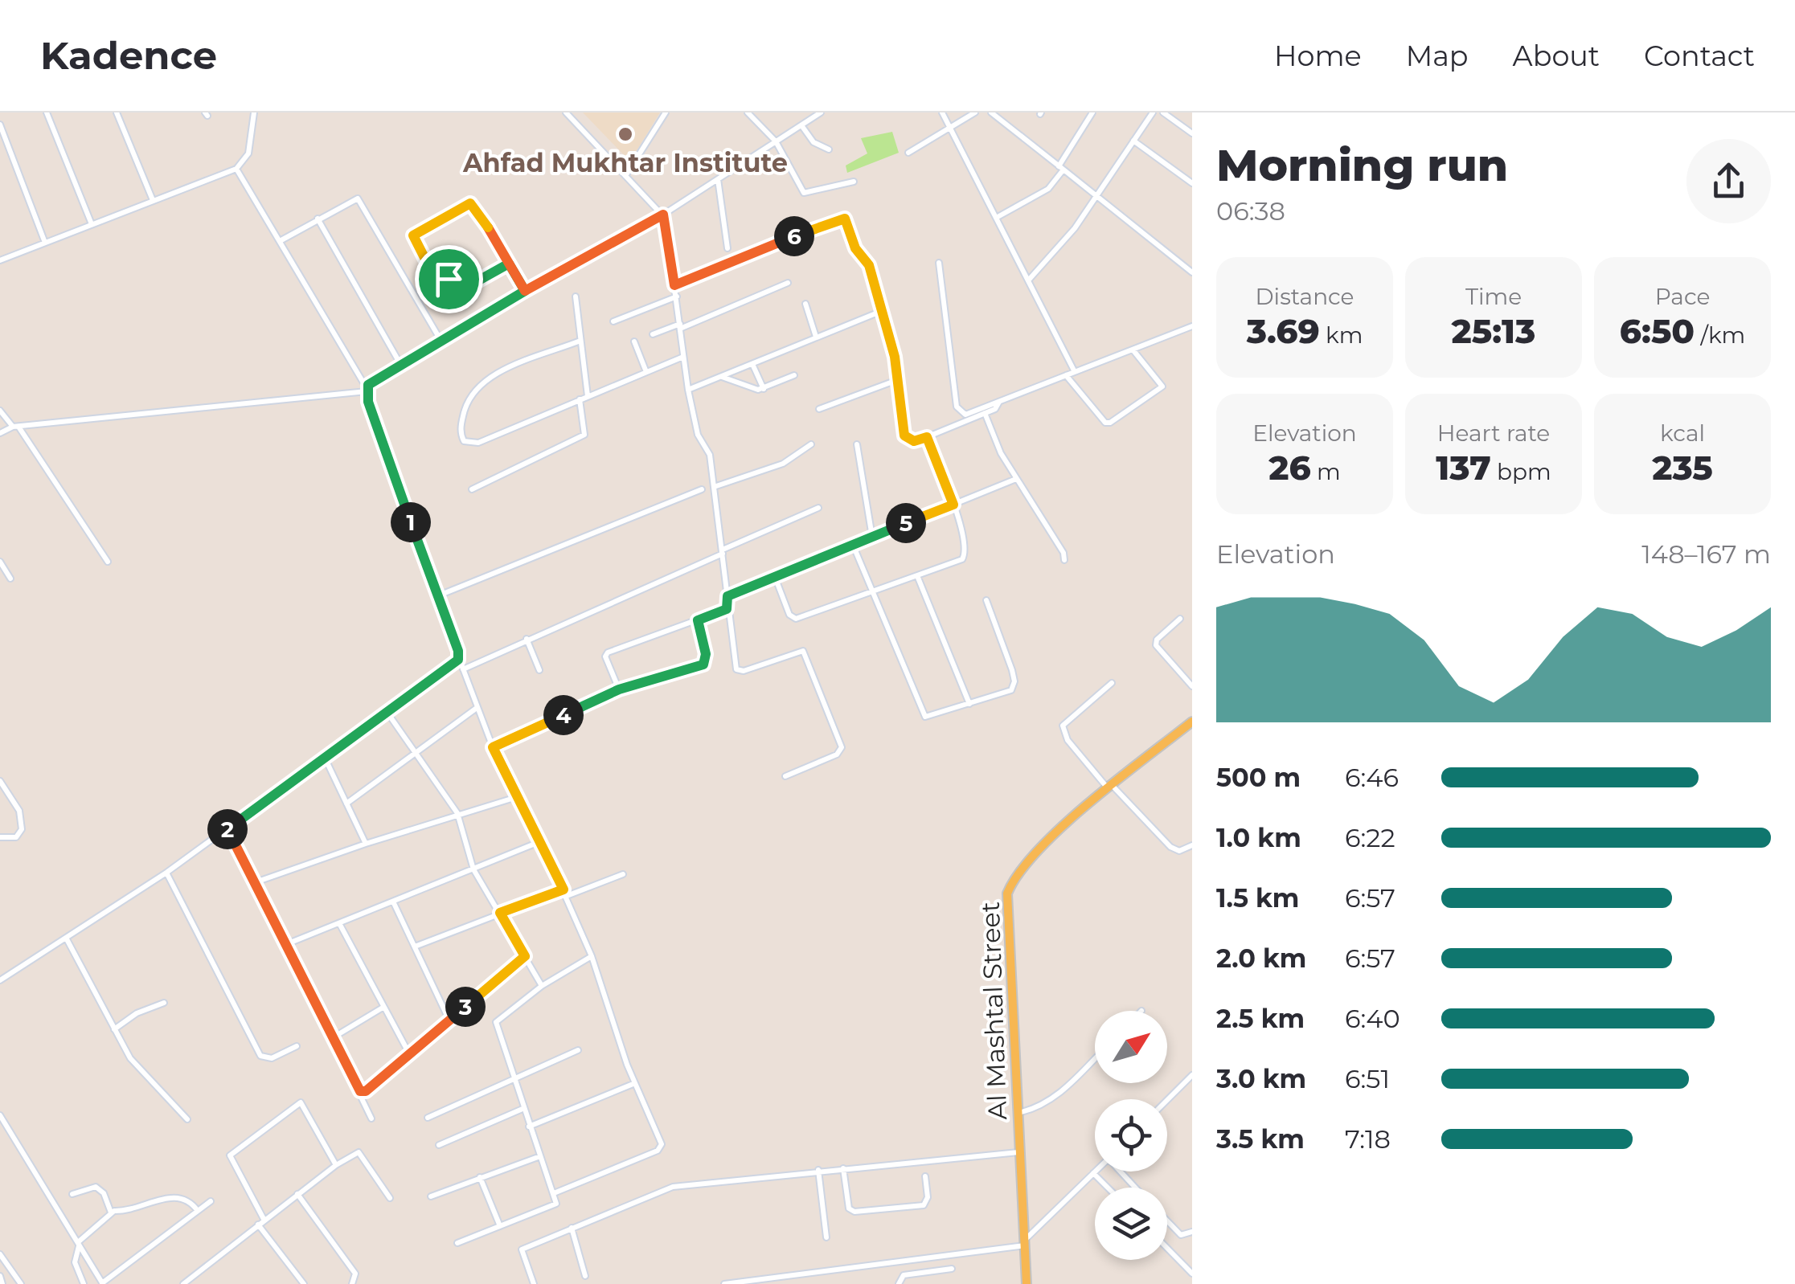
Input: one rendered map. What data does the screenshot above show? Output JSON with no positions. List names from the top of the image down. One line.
{"streets":{"main road":["Al Mashtal Street"]},"places":["Ahfad Mukhtar Institute"],"north":"top right","page":{"header":"Kadence","nav":["Home","Map","About","Contact"],"heading":["Morning run","06:38"],"pins":["6","1","5","4","2","3"],"stats":[["Distance","3.69 km"],["Time","25:13"],["Pace","6:50 /km"],["Elevation","26 m"],["Heart rate","137 bpm"],["kcal","235"]],"chart":["Elevation","148–167 m"],"list":[{"name":"500 m","note":"6:46"},{"name":"1.0 km","note":"6:22"},{"name":"1.5 km","note":"6:57"},{"name":"2.0 km","note":"6:57"},{"name":"2.5 km","note":"6:40"},{"name":"3.0 km","note":"6:51"},{"name":"3.5 km","note":"7:18"}]}}
